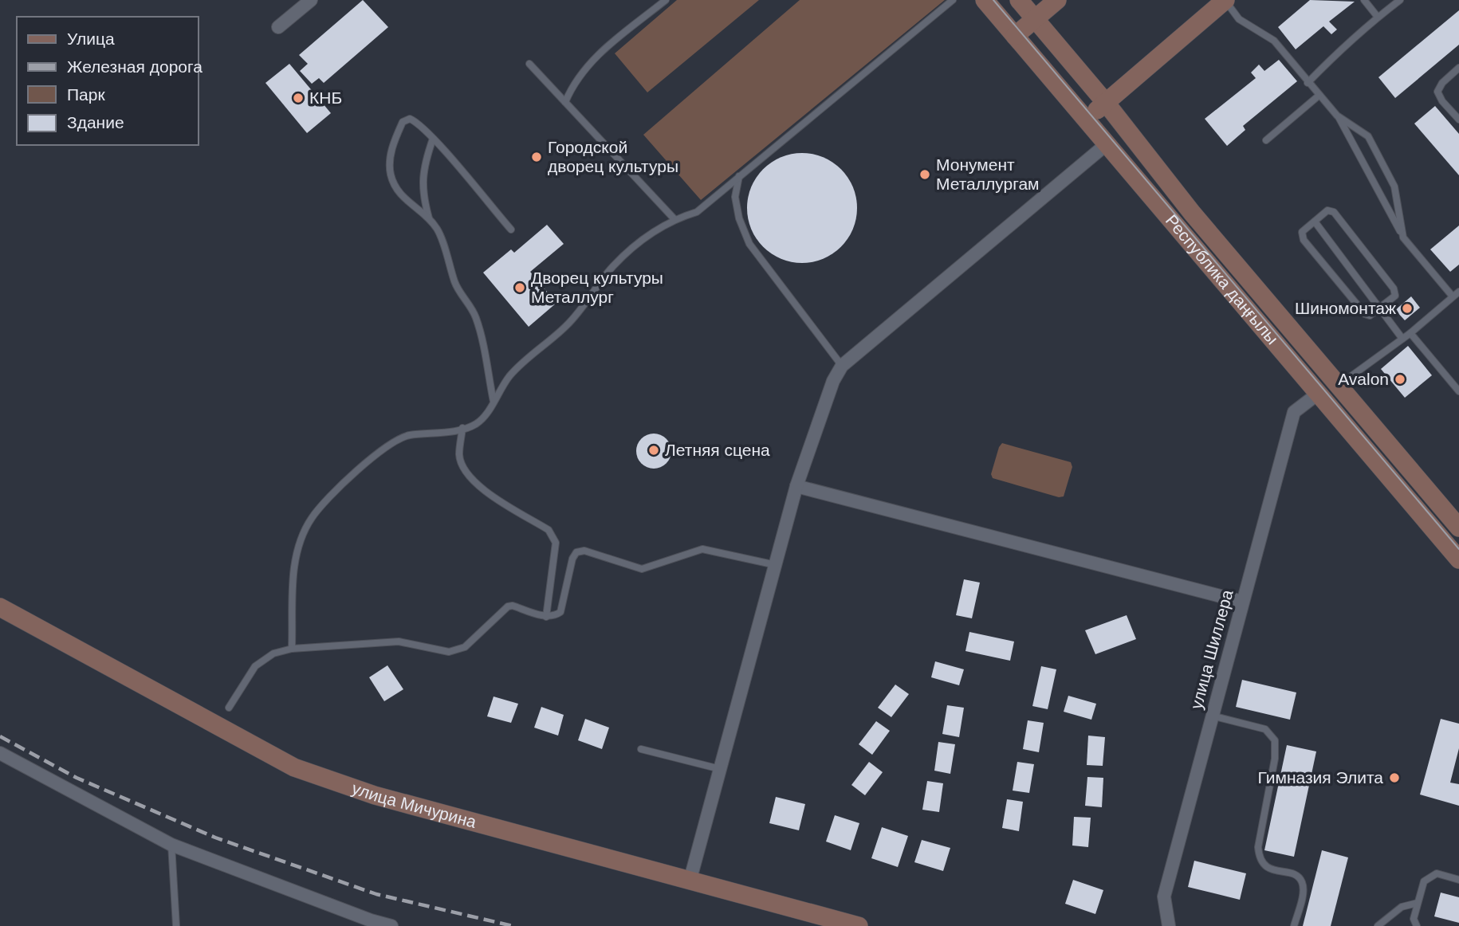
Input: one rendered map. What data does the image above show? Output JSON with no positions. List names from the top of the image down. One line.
{"streets":{"main road":["Республика даңғылы","улица Мичурина"],"street":["улица Шиллера"]},"crossings":[["Республика даңғылы","улица Шиллера"]],"places":["КНБ","Городской дворец культуры","Монумент Металлургам","Дворец культуры Металлург","Шиномонтаж","Avalon","Летняя сцена","Гимназия Элита"],"legend":["Улица","Железная дорога","Парк","Здание"]}
